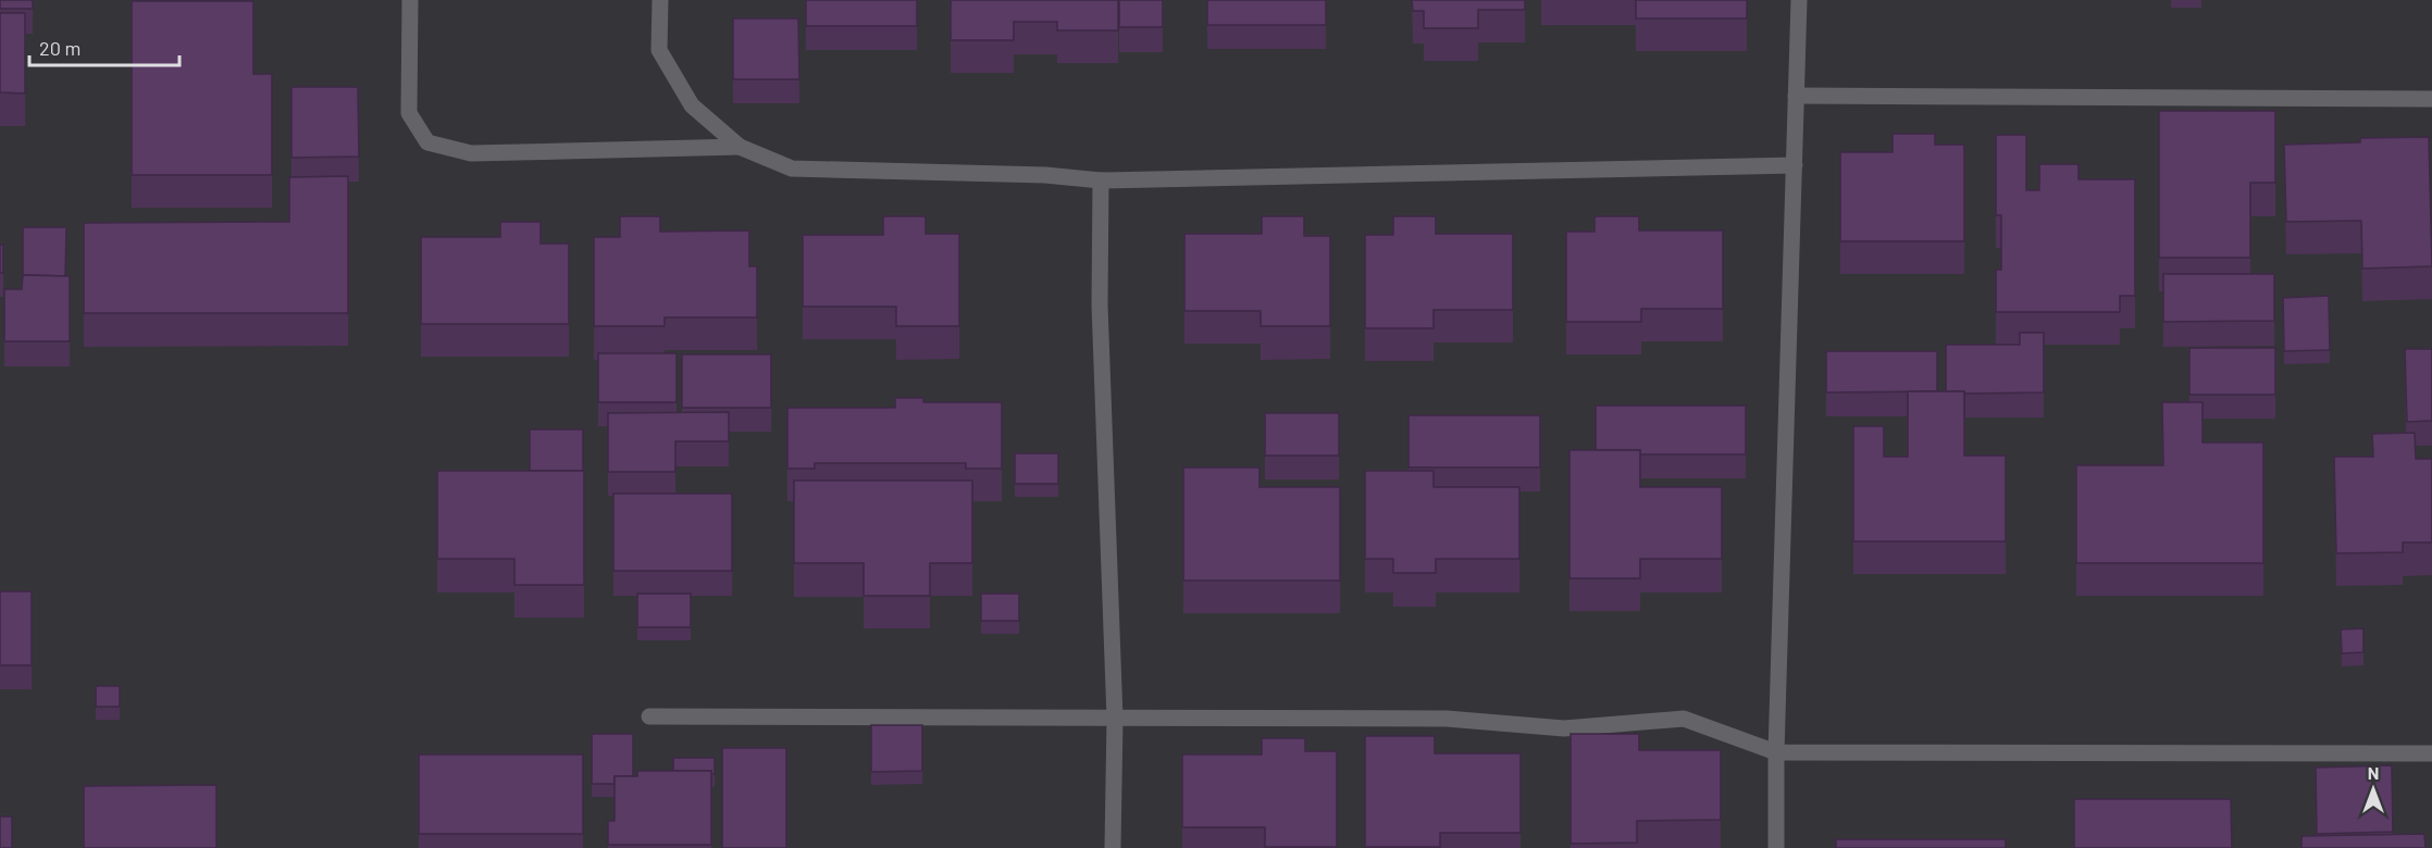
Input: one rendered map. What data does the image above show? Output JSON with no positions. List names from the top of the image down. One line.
{"scale_bar":"20 m","north":"top"}
